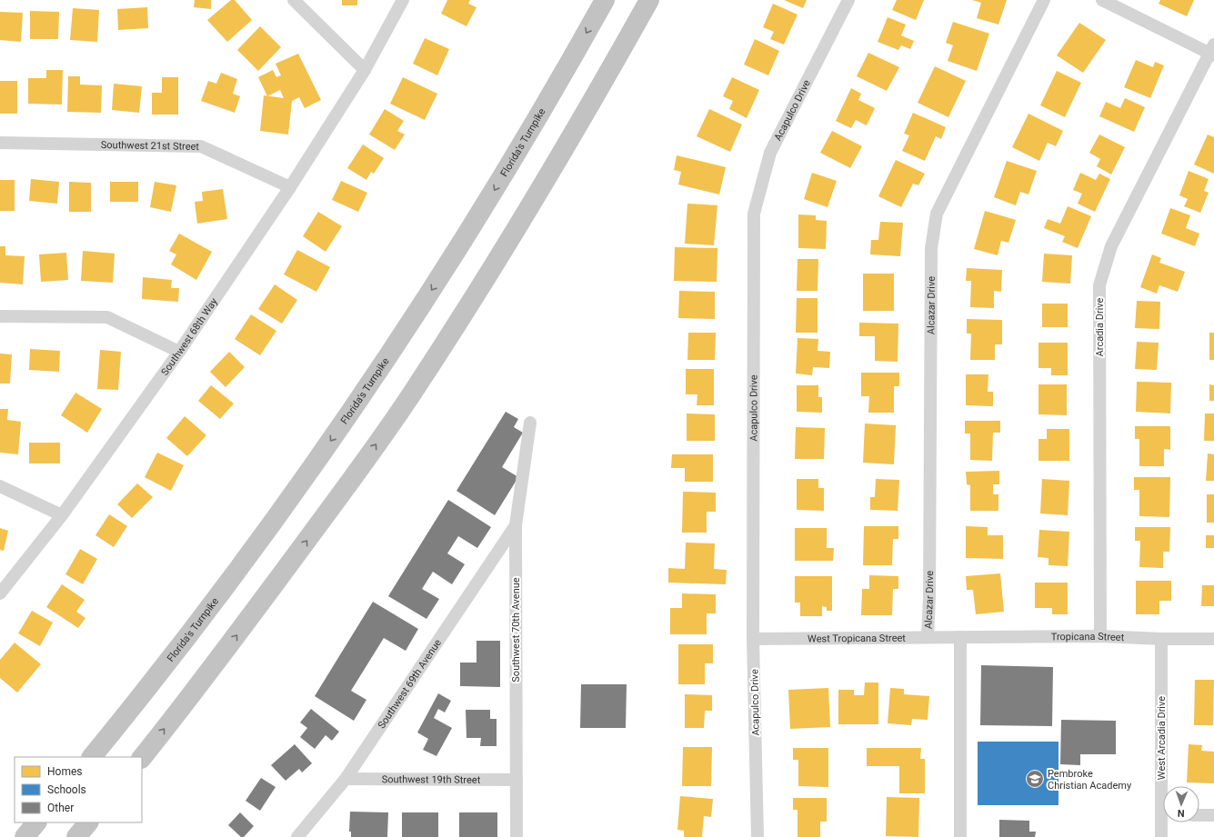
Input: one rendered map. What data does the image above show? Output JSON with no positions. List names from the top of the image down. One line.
{"streets":{"highway":["Florida's Turnpike"],"street":["Acapulco Drive","Southwest 21st Street","Alcazar Drive","Arcadia Drive","Southwest 68th Way","Southwest 70th Avenue","Tropicana Street","West Tropicana Street","Southwest 69th Avenue","West Arcadia Drive","Southwest 19th Street"]},"crossings":[["Acapulco Drive","West Tropicana Street"],["Southwest 21st Street","Southwest 68th Way"],["Alcazar Drive","West Tropicana Street"],["Arcadia Drive","Tropicana Street"],["Southwest 70th Avenue","Southwest 69th Avenue"],["Southwest 70th Avenue","Southwest 19th Street"],["Tropicana Street","West Tropicana Street"],["Tropicana Street","West Arcadia Drive"],["Southwest 69th Avenue","Southwest 19th Street"]],"places":{"school or university":["Pembroke Christian Academy"]},"legend":["Homes","Schools","Other"],"north":"bottom"}
